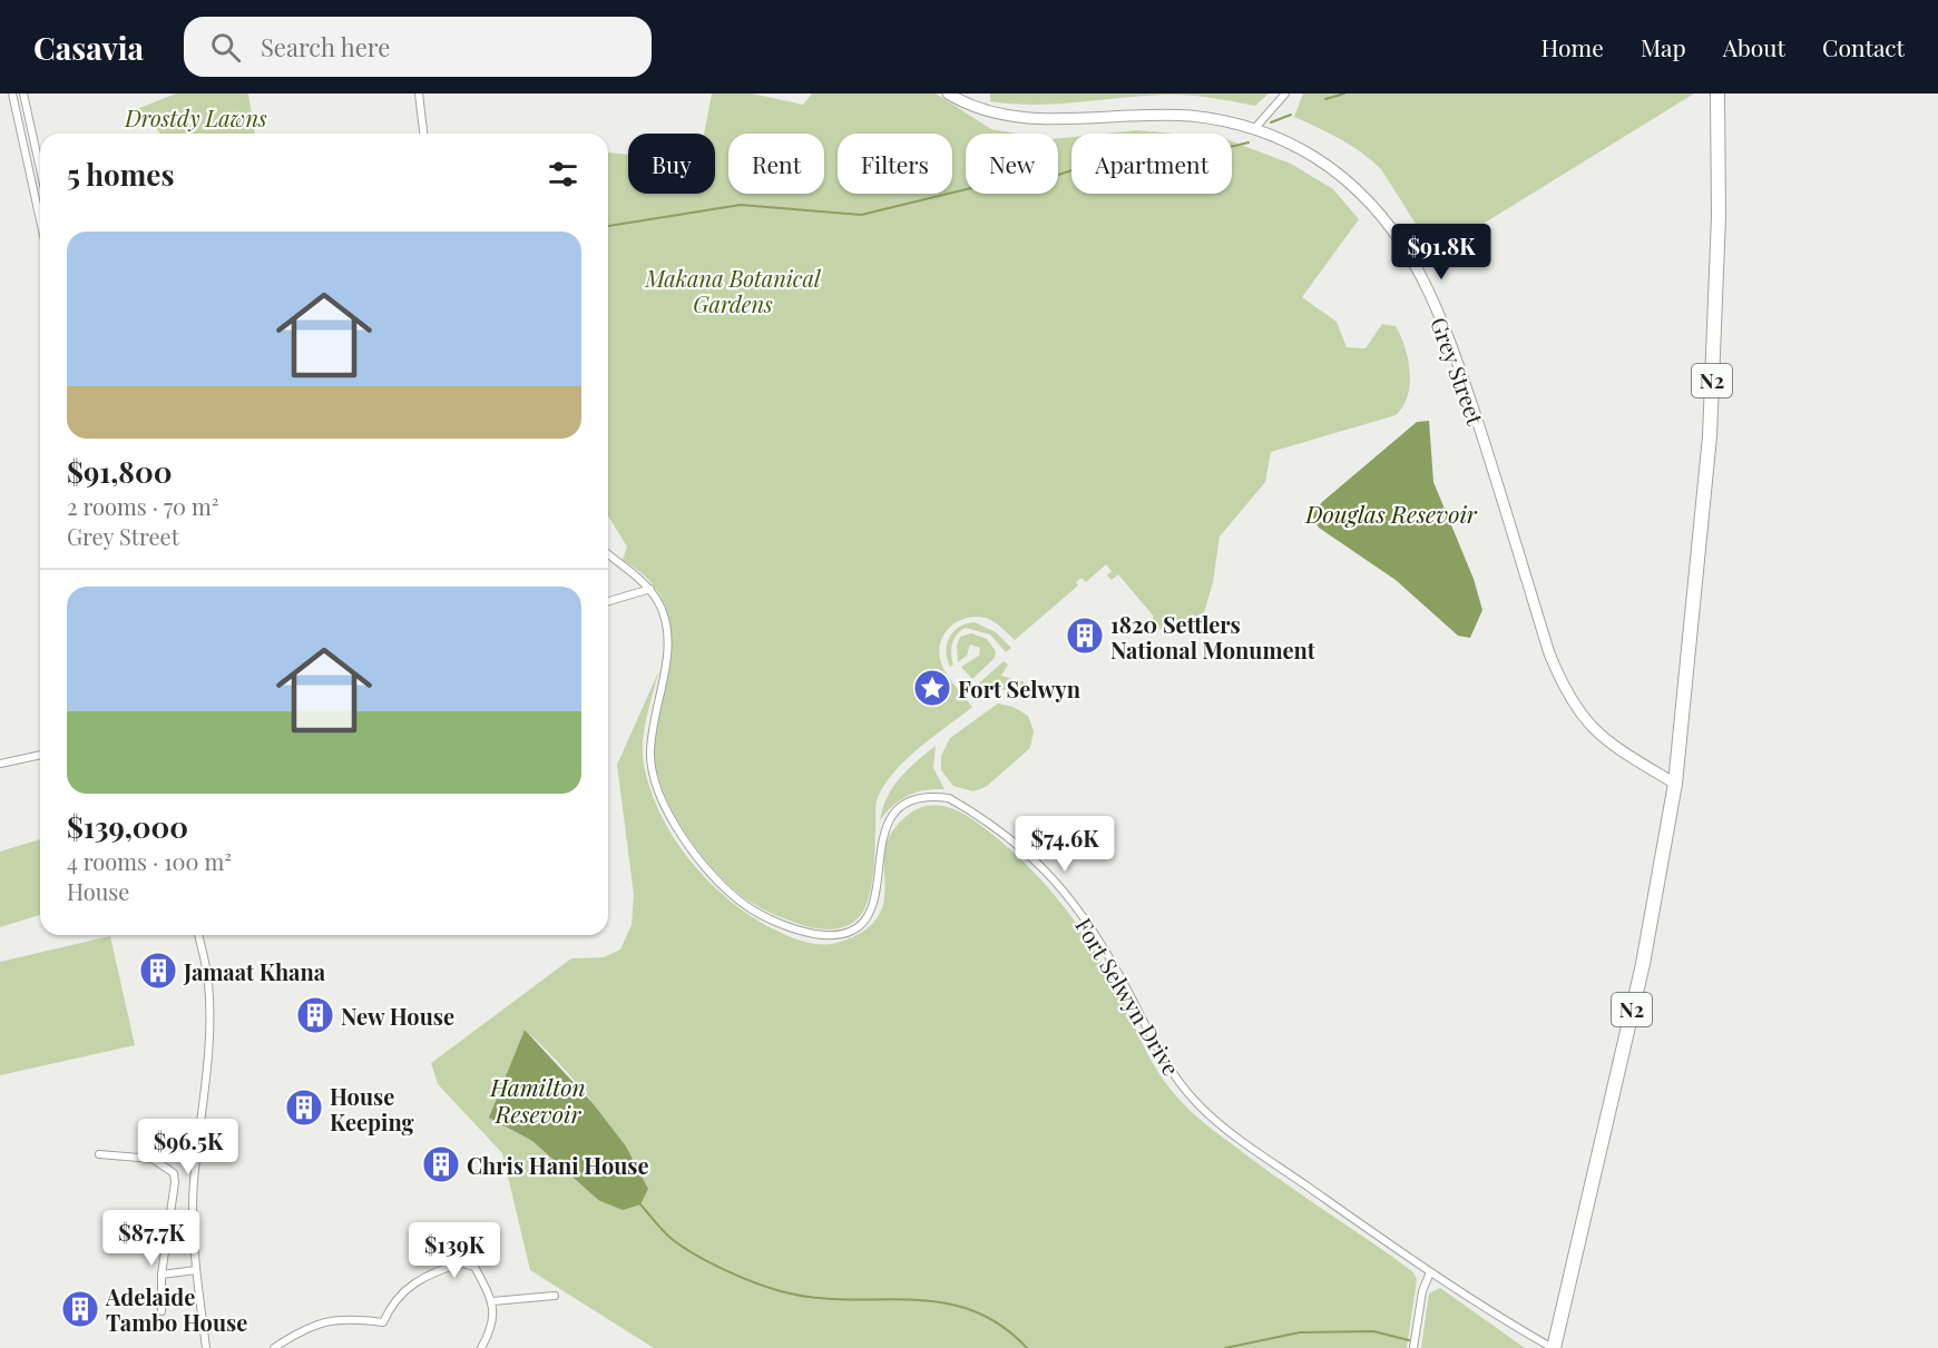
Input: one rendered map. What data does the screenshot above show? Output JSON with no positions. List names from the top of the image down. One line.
{"streets":{"highway":["N2"],"main road":["Grey Street"],"street":["Fort Selwyn Drive"]},"crossings":[["Grey Street","N2"],["N2","Fort Selwyn Drive"]],"water":["Douglas Resevoir","Hamilton Resevoir"],"parks":["Drostdy Lawns","Makana Botanical Gardens"],"places":{"building":["1820 Settlers National Monument","Jamaat Khana","New House","House Keeping","Chris Hani House","Adelaide Tambo House"],"place":["Fort Selwyn"]},"page":{"header":"Casavia","search":"Search here","nav":["Home","Map","About","Contact"],"chip":["Buy","Rent","Filters","New","Apartment"],"heading":"5 homes","list":[{"name":"$91,800","note":"2 rooms · 70 m² · Grey Street"},{"name":"$139,000","note":"4 rooms · 100 m² · House"}],"price":["$91.8K","$74.6K","$96.5K","$87.7K","$139K"]}}
